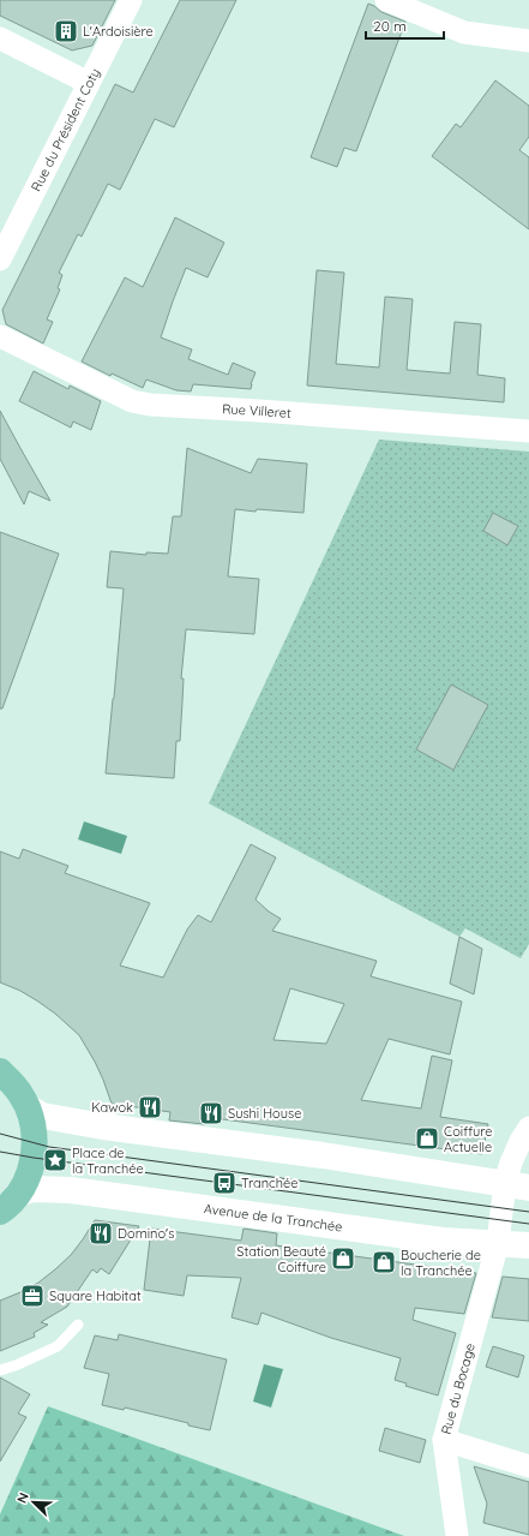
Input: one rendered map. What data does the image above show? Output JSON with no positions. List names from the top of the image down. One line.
{"streets":{"main road":["Avenue de la Tranchée"],"street":["Rue du Président Coty","Rue Villeret","Rue du Bocage"]},"crossings":[["Avenue de la Tranchée","Rue du Bocage"]],"places":{"building":["L'Ardoisière"],"restaurant":["Kawok","Sushi House","Domino's"],"shop":["Coiffure Actuelle","Station Beauté Coiffure","Boucherie de la Tranchée"],"place":["Place de la Tranchée"],"bus stop":["Tranchée"],"office":["Square Habitat"]},"scale_bar":"20 m","north":"top left"}
